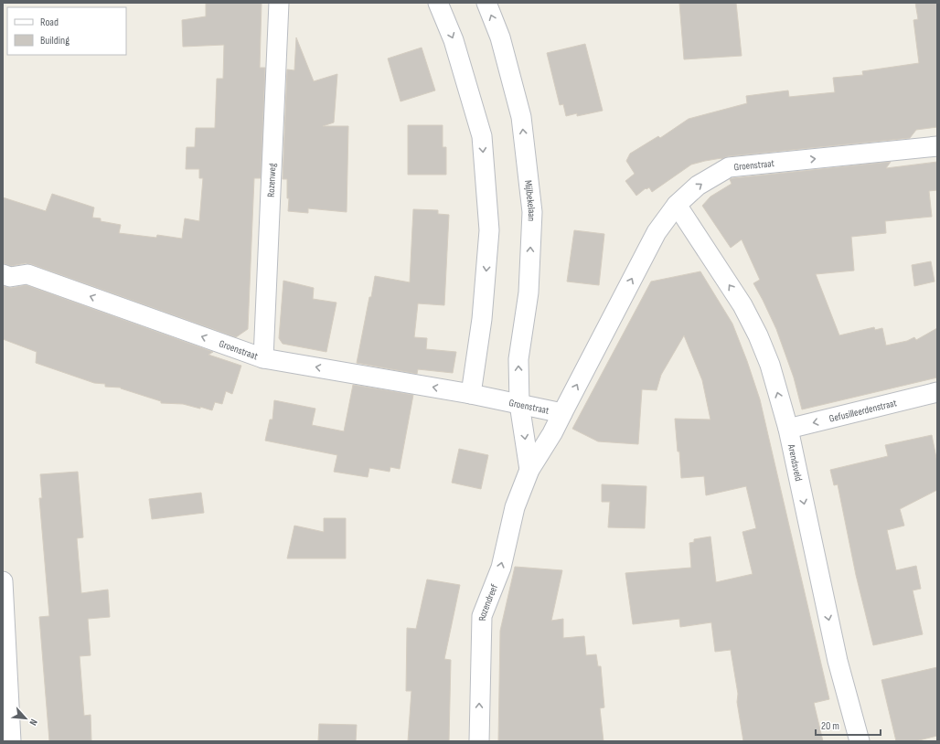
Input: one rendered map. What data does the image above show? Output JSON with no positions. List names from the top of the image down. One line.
{"streets":{"street":["Groenstraat","Rozenweg","Mijlbekelaan","Gefusilleerdenstraat","Arendsveld","Rozendreef"]},"crossings":[["Groenstraat","Rozenweg"],["Groenstraat","Mijlbekelaan"],["Groenstraat","Arendsveld"],["Groenstraat","Rozendreef"],["Gefusilleerdenstraat","Arendsveld"]],"one_way":["Gefusilleerdenstraat","Rozendreef"],"legend":["Road","Building"],"scale_bar":"20 m","north":"bottom right"}
